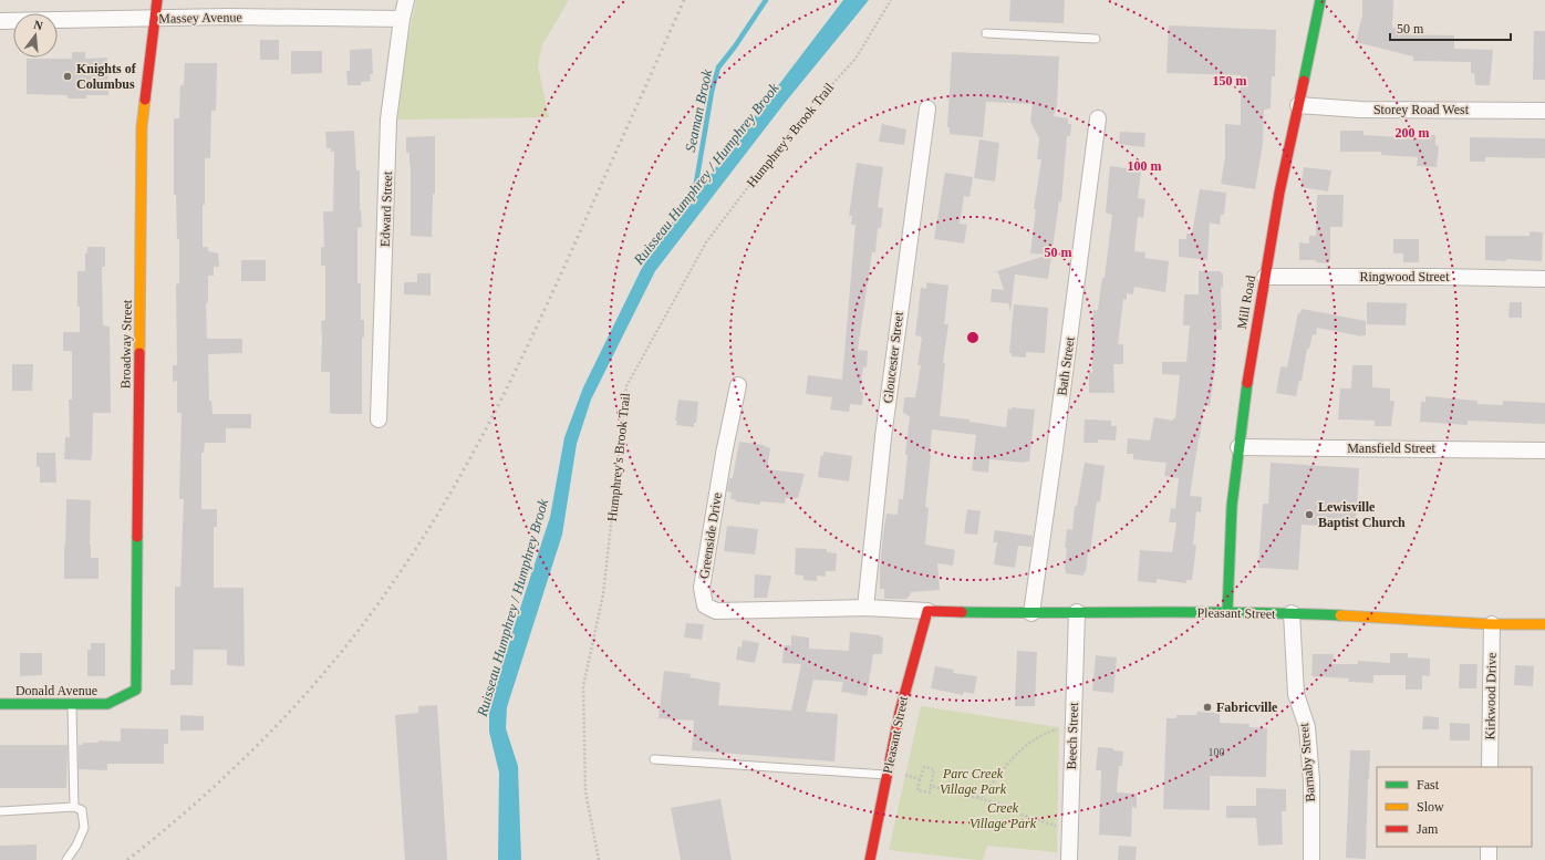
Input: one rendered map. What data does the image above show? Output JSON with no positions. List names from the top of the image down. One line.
{"streets":{"street":["Massey Avenue","Storey Road West","Edward Street","Ringwood Street","Mill Road","Broadway Street","Gloucester Street","Bath Street","Mansfield Street","Greenside Drive","Pleasant Street","Donald Avenue","Kirkwood Drive","Beech Street","Barnaby Street"],"path":["Humphrey's Brook Trail"]},"crossings":[["Massey Avenue","Edward Street"],["Massey Avenue","Broadway Street"],["Storey Road West","Mill Road"],["Ringwood Street","Mill Road"],["Mill Road","Mansfield Street"],["Mill Road","Pleasant Street"],["Broadway Street","Donald Avenue"],["Gloucester Street","Greenside Drive"],["Gloucester Street","Pleasant Street"],["Bath Street","Pleasant Street"],["Greenside Drive","Pleasant Street"],["Pleasant Street","Kirkwood Drive"],["Pleasant Street","Beech Street"],["Pleasant Street","Barnaby Street"]],"water":["Seaman Brook","Ruisseau Humphrey / Humphrey Brook"],"parks":["Parc Creek Village Park","Creek Village Park"],"places":["Knights of Columbus","Lewisville Baptist Church","Fabricville"],"house_numbers":["100"],"legend":["Fast","Slow","Jam"],"scale_bar":"50 m","north":"top","rings":["150 m","200 m","100 m","50 m"]}
